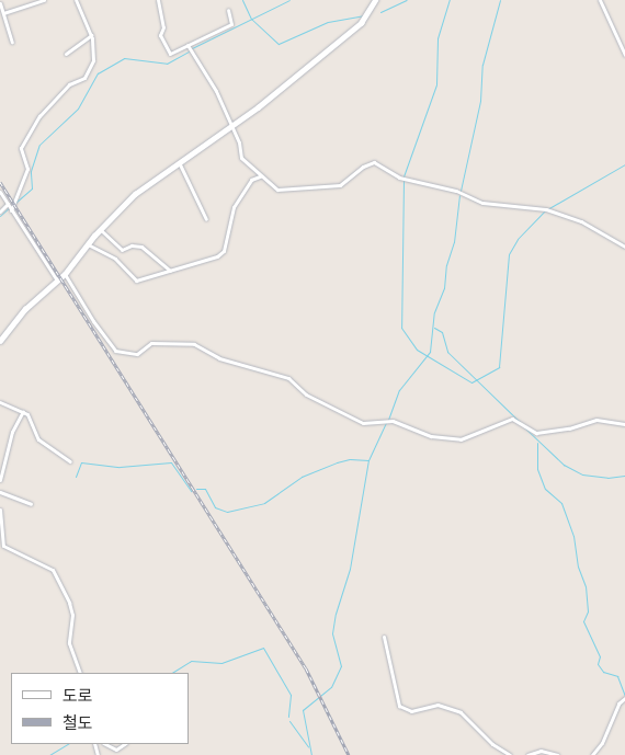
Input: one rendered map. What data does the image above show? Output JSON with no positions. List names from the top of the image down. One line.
{"legend":["도로","철도"]}
